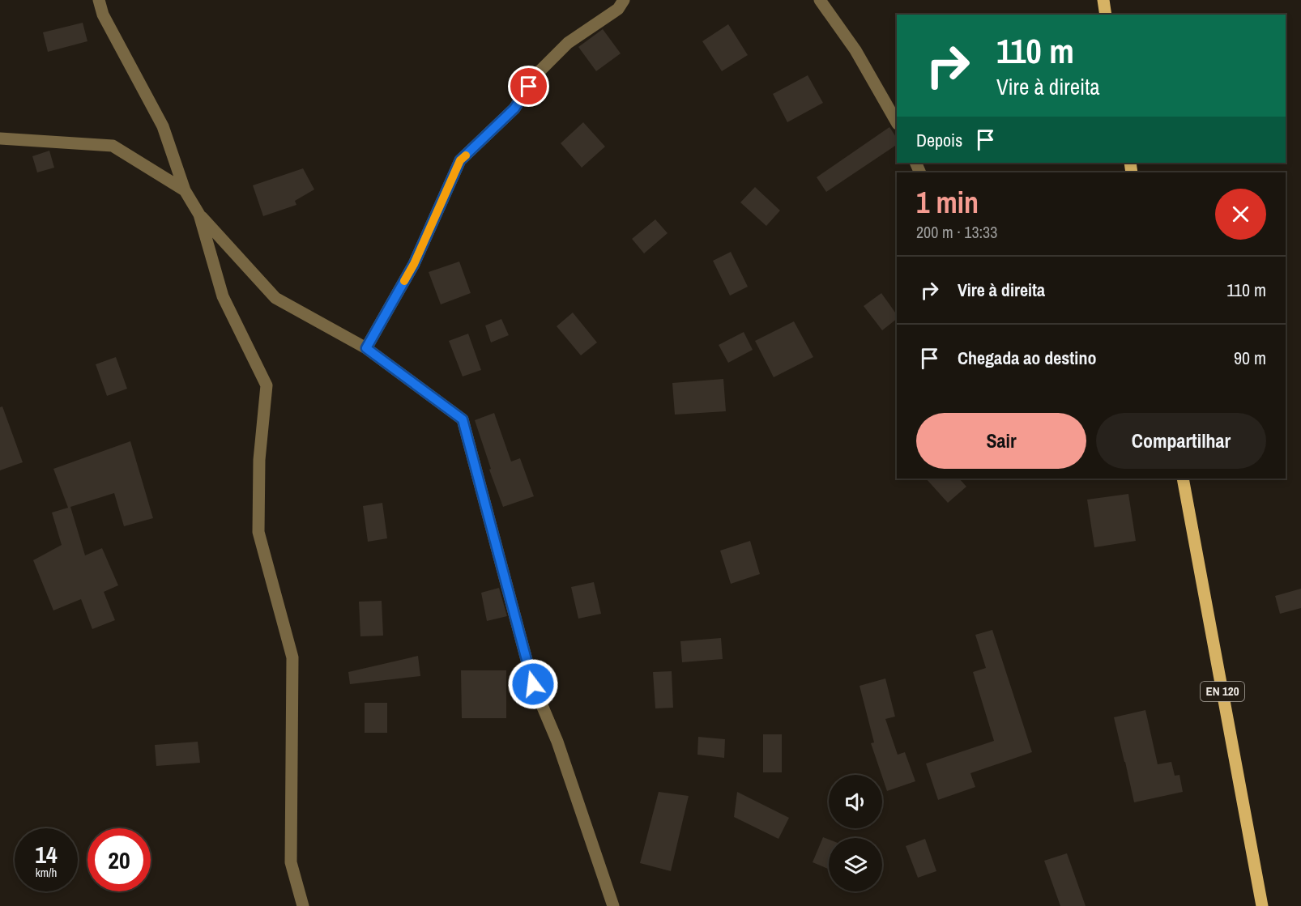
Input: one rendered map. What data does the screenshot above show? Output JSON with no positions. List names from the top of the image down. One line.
{"streets":{"main road":["EN 120"]},"page":{"turn":["110 m","Vire à direita"],"then":"Depois","heading":["1 min","200 m · 13:33"],"list":[{"name":"Vire à direita","value":"110 m"},{"name":"Chegada ao destino","value":"90 m"}],"buttons":["Sair","Compartilhar"],"speed":"14 km/h","limit":"20"}}
